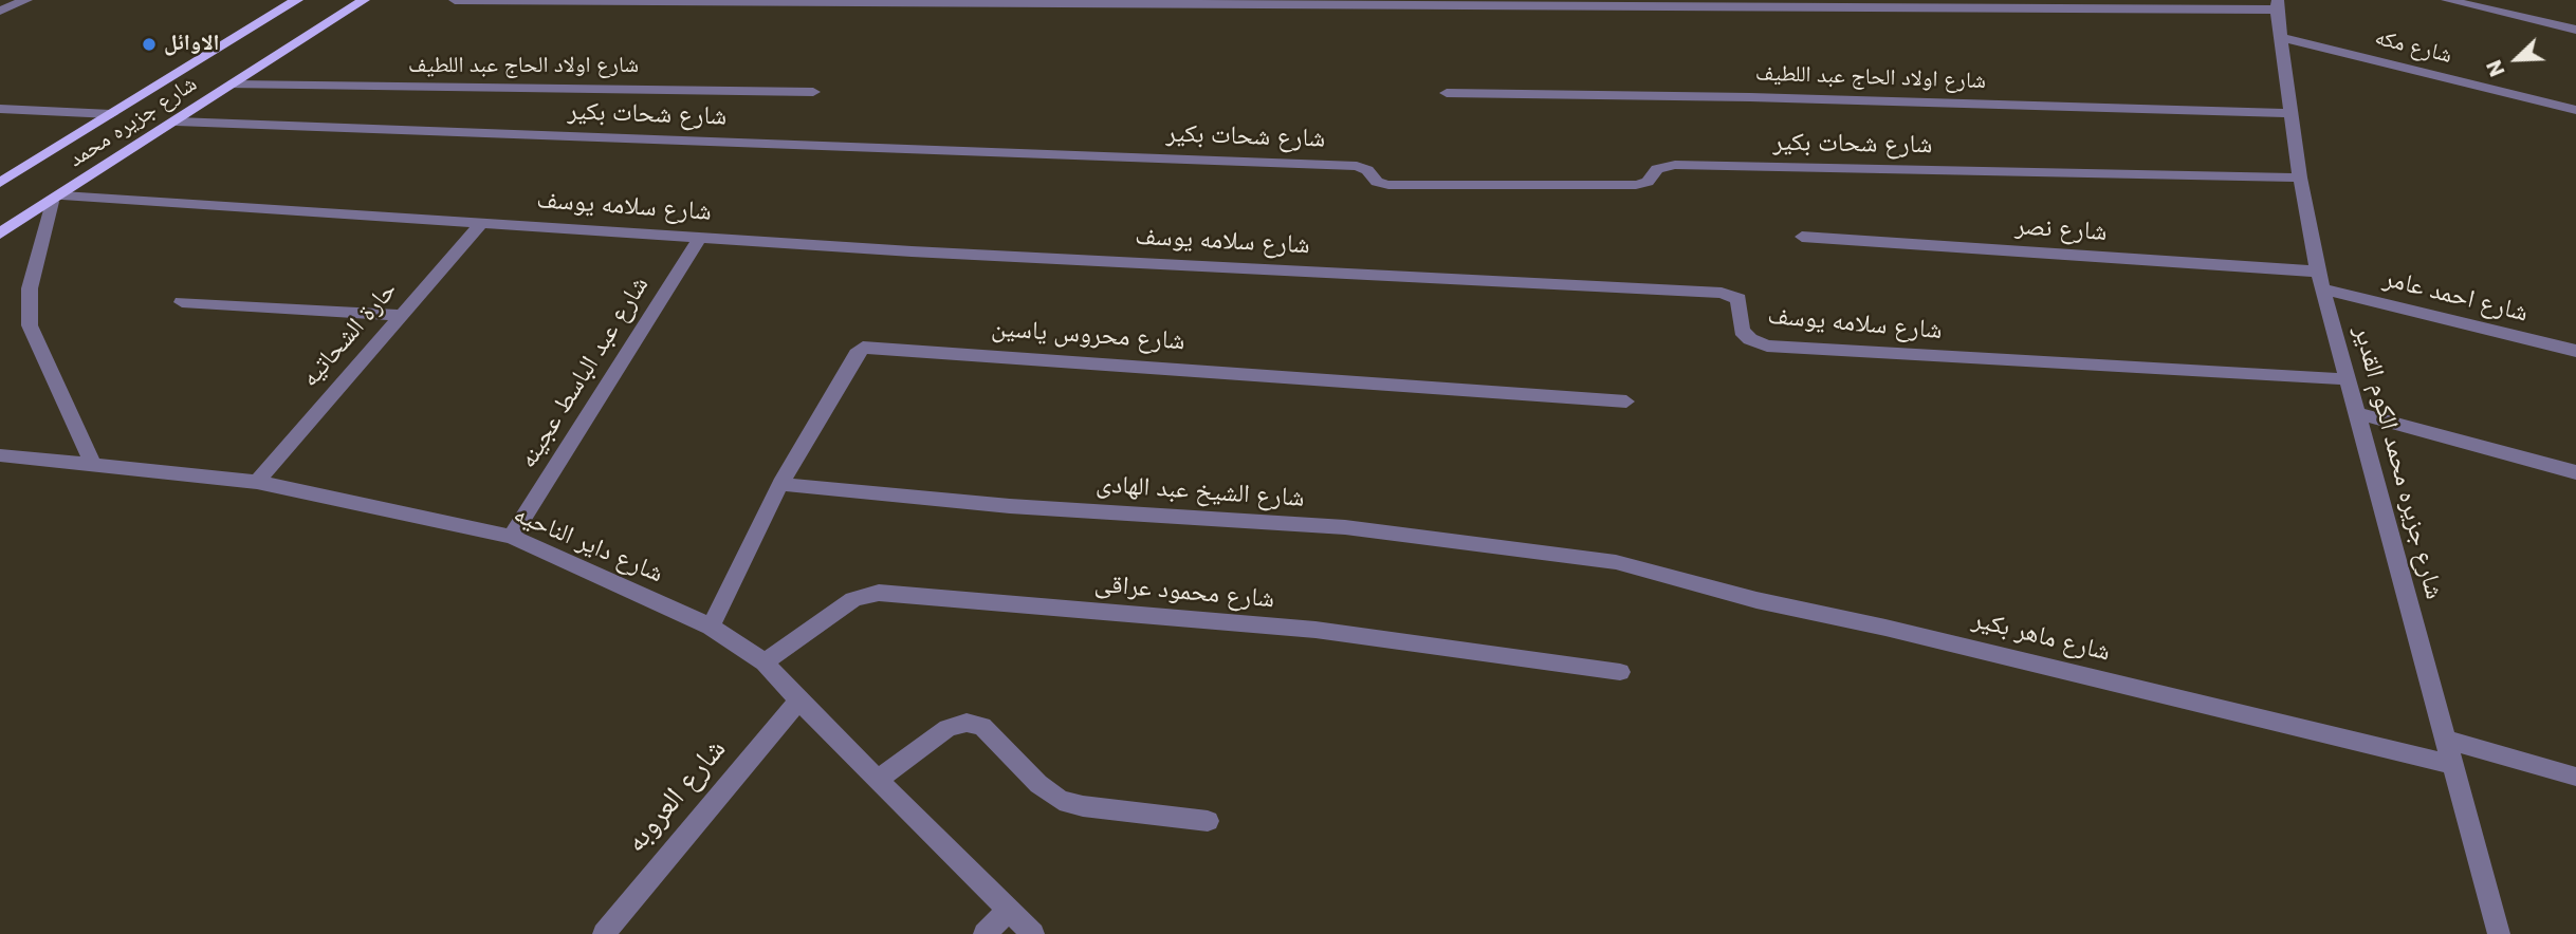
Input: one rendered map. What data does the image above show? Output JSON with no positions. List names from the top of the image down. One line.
{"streets":{"main road":["شارع جزيره محمد"],"street":["شارع مكه","شارع اولاد الحاج عبد اللطيف","شارع شحات بكير","شارع سلامه يوسف","شارع نصر","شارع احمد عامر","حارة الشحاتيه","شارع محروس ياسين","شارع عبد الباسط عجينه","شارع جزيره محمد الكوم القدير","شارع الشيخ عبد الهادى","شارع داير الناحيه","شارع محمود عراقى","شارع ماهر بكير","شارع العروبه"]},"crossings":[["شارع مكه","شارع جزيره محمد الكوم القدير"],["شارع اولاد الحاج عبد اللطيف","شارع جزيره محمد"],["شارع اولاد الحاج عبد اللطيف","شارع جزيره محمد الكوم القدير"],["شارع شحات بكير","شارع جزيره محمد"],["شارع شحات بكير","شارع جزيره محمد الكوم القدير"],["شارع جزيره محمد","شارع سلامه يوسف"],["شارع سلامه يوسف","حارة الشحاتيه"],["شارع سلامه يوسف","شارع عبد الباسط عجينه"],["شارع سلامه يوسف","شارع جزيره محمد الكوم القدير"],["شارع نصر","شارع جزيره محمد الكوم القدير"],["شارع احمد عامر","شارع جزيره محمد الكوم القدير"],["حارة الشحاتيه","شارع داير الناحيه"],["شارع محروس ياسين","شارع الشيخ عبد الهادى"],["شارع محروس ياسين","شارع داير الناحيه"],["شارع عبد الباسط عجينه","شارع داير الناحيه"],["شارع جزيره محمد الكوم القدير","شارع ماهر بكير"],["شارع الشيخ عبد الهادى","شارع ماهر بكير"],["شارع داير الناحيه","شارع محمود عراقى"],["شارع داير الناحيه","شارع العروبه"]],"places":["الاوائل"],"north":"bottom left"}
